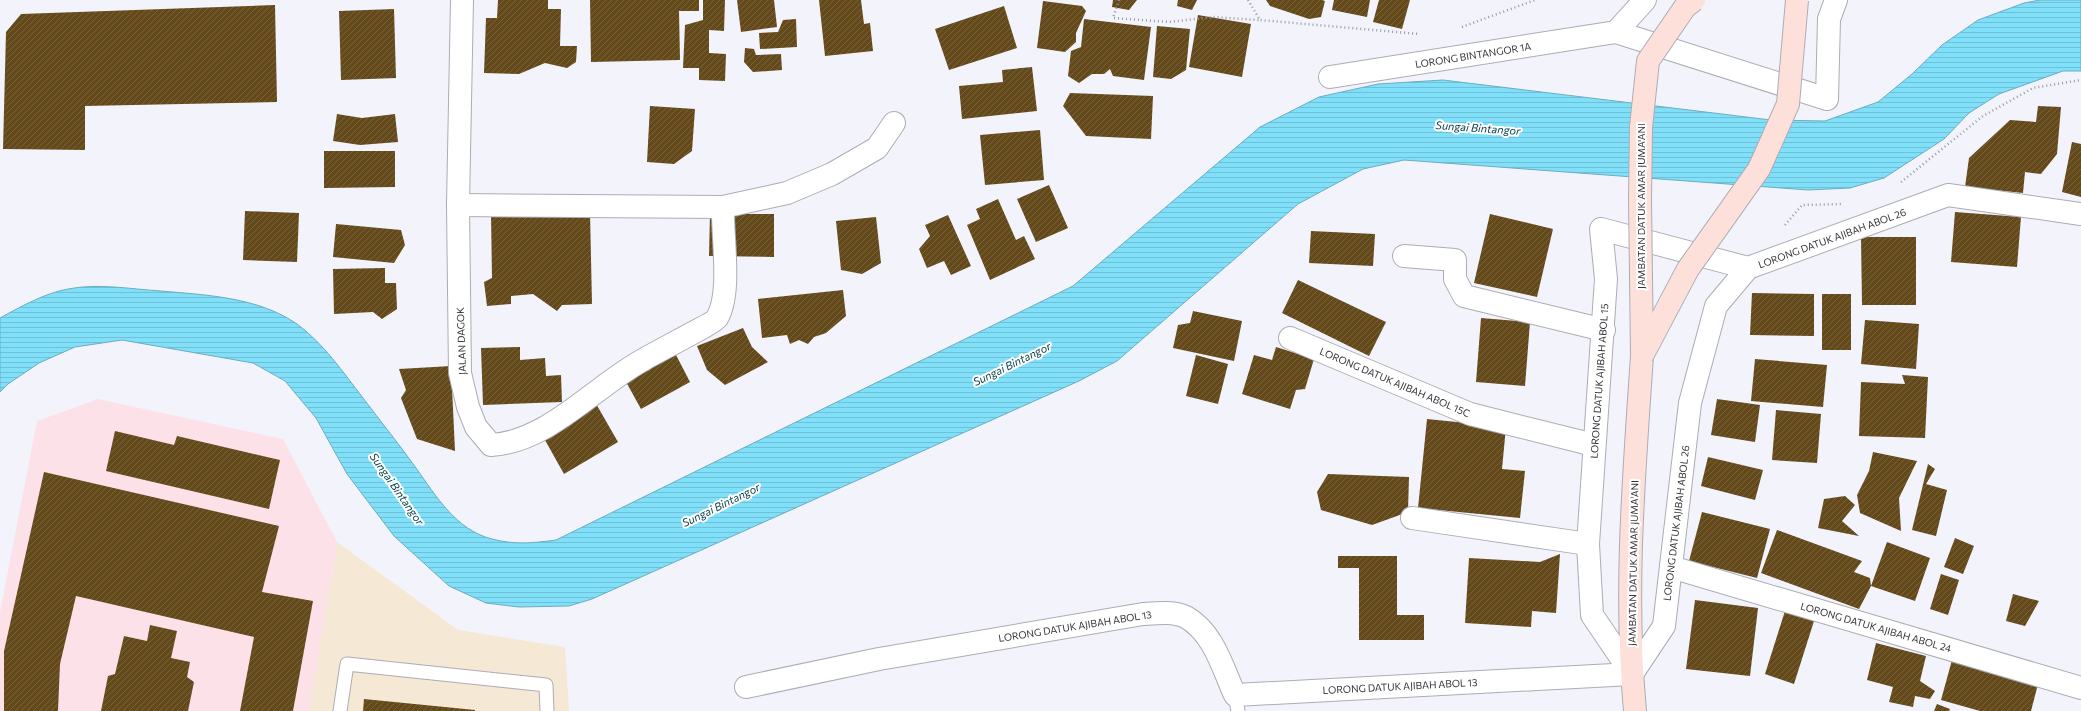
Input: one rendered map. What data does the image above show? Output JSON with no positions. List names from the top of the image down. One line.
{"streets":{"main road":["JAMBATAN DATUK AMAR JUMA'ANI"],"street":["LORONG BINTANGOR 1A","LORONG DATUK AJIBAH ABOL 26","JALAN DAGOK","LORONG DATUK AJIBAH ABOL 15","LORONG DATUK AJIBAH ABOL 15C","LORONG DATUK AJIBAH ABOL 13","LORONG DATUK AJIBAH ABOL 24"]},"crossings":[["JAMBATAN DATUK AMAR JUMA'ANI","LORONG DATUK AJIBAH ABOL 26"],["JAMBATAN DATUK AMAR JUMA'ANI","LORONG DATUK AJIBAH ABOL 15"],["JAMBATAN DATUK AMAR JUMA'ANI","LORONG DATUK AJIBAH ABOL 13"],["LORONG DATUK AJIBAH ABOL 26","LORONG DATUK AJIBAH ABOL 15"],["LORONG DATUK AJIBAH ABOL 26","LORONG DATUK AJIBAH ABOL 13"],["LORONG DATUK AJIBAH ABOL 26","LORONG DATUK AJIBAH ABOL 24"],["LORONG DATUK AJIBAH ABOL 15","LORONG DATUK AJIBAH ABOL 15C"],["LORONG DATUK AJIBAH ABOL 15","LORONG DATUK AJIBAH ABOL 13"]],"water":["Sungai Bintangor"]}
